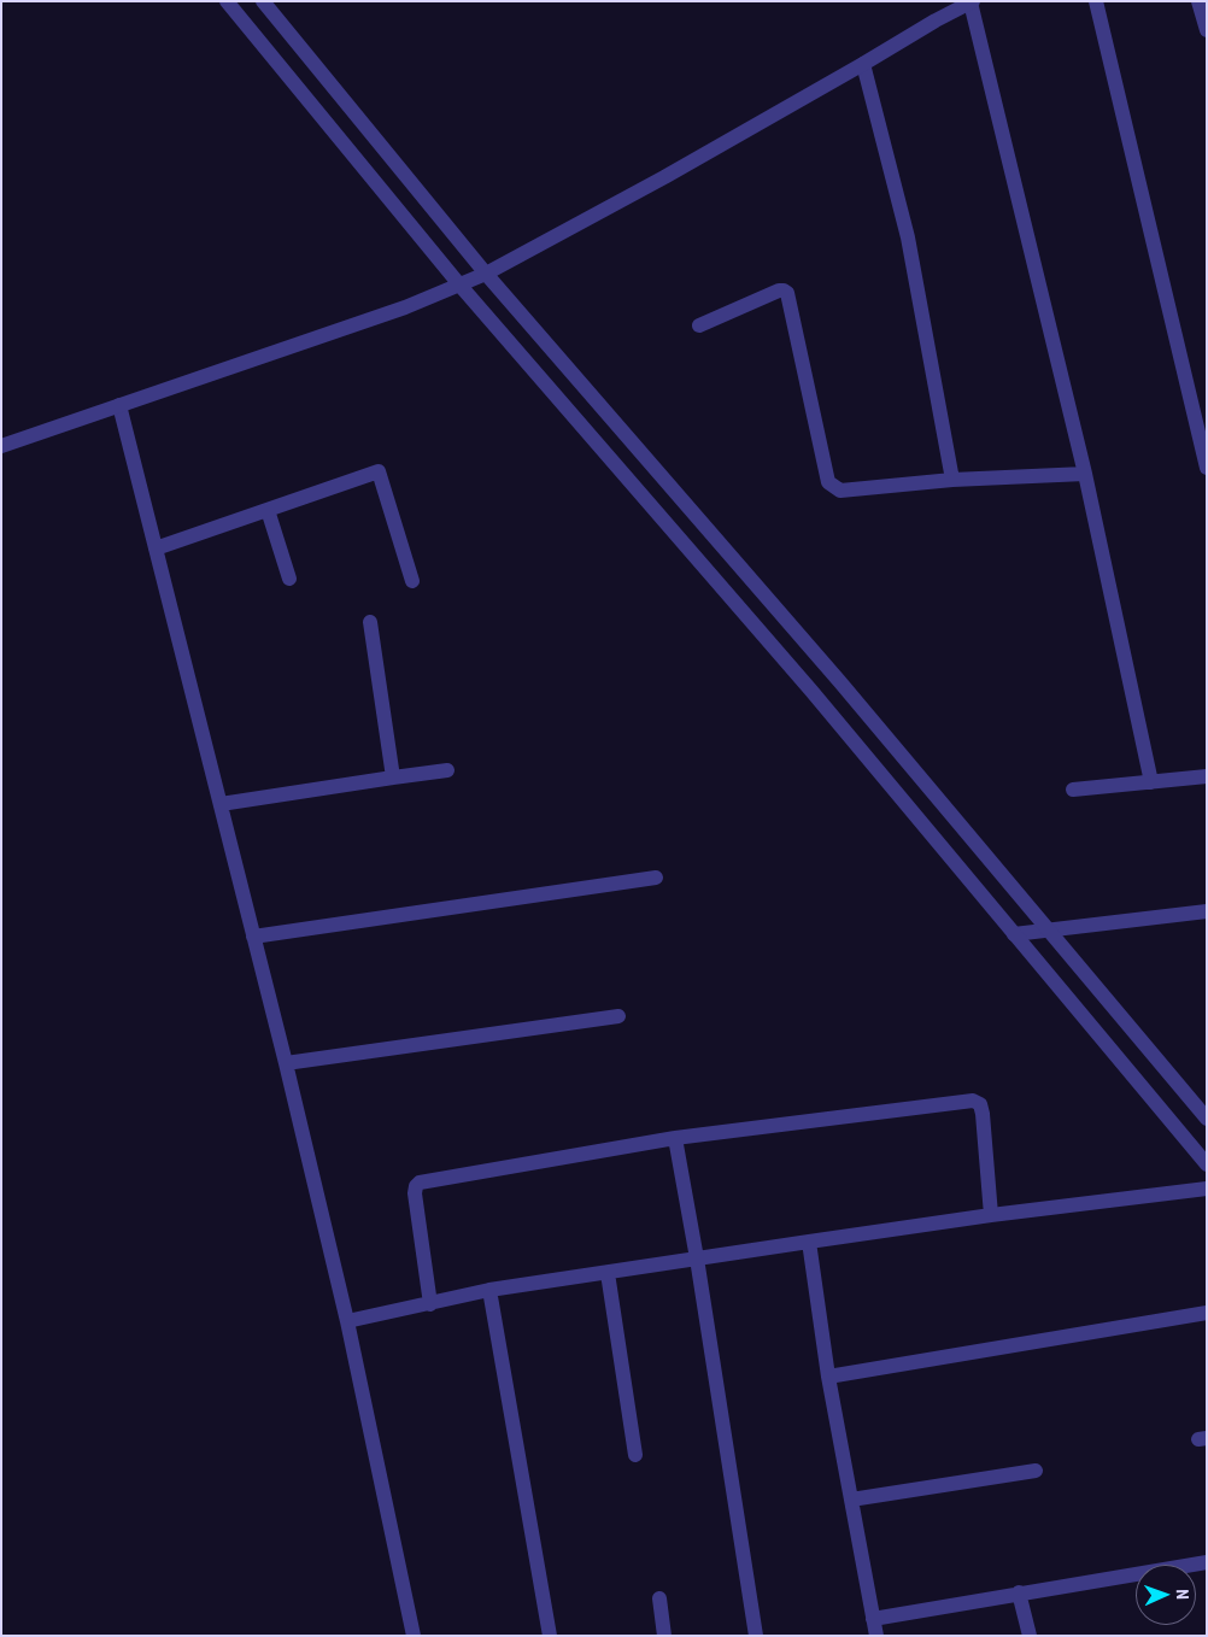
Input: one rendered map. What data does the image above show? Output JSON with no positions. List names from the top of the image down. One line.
{"north":"right"}
